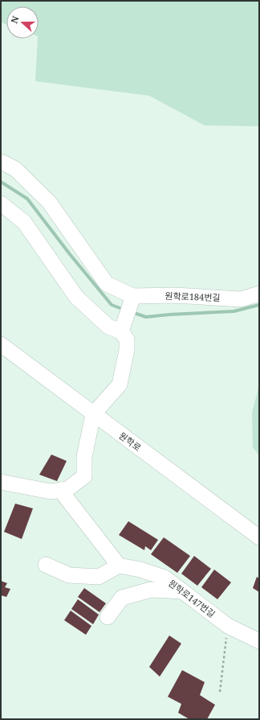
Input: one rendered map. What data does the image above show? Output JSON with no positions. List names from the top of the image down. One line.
{"streets":{"street":["원학로184번길","원학로","원학로147번길"]},"north":"left"}
